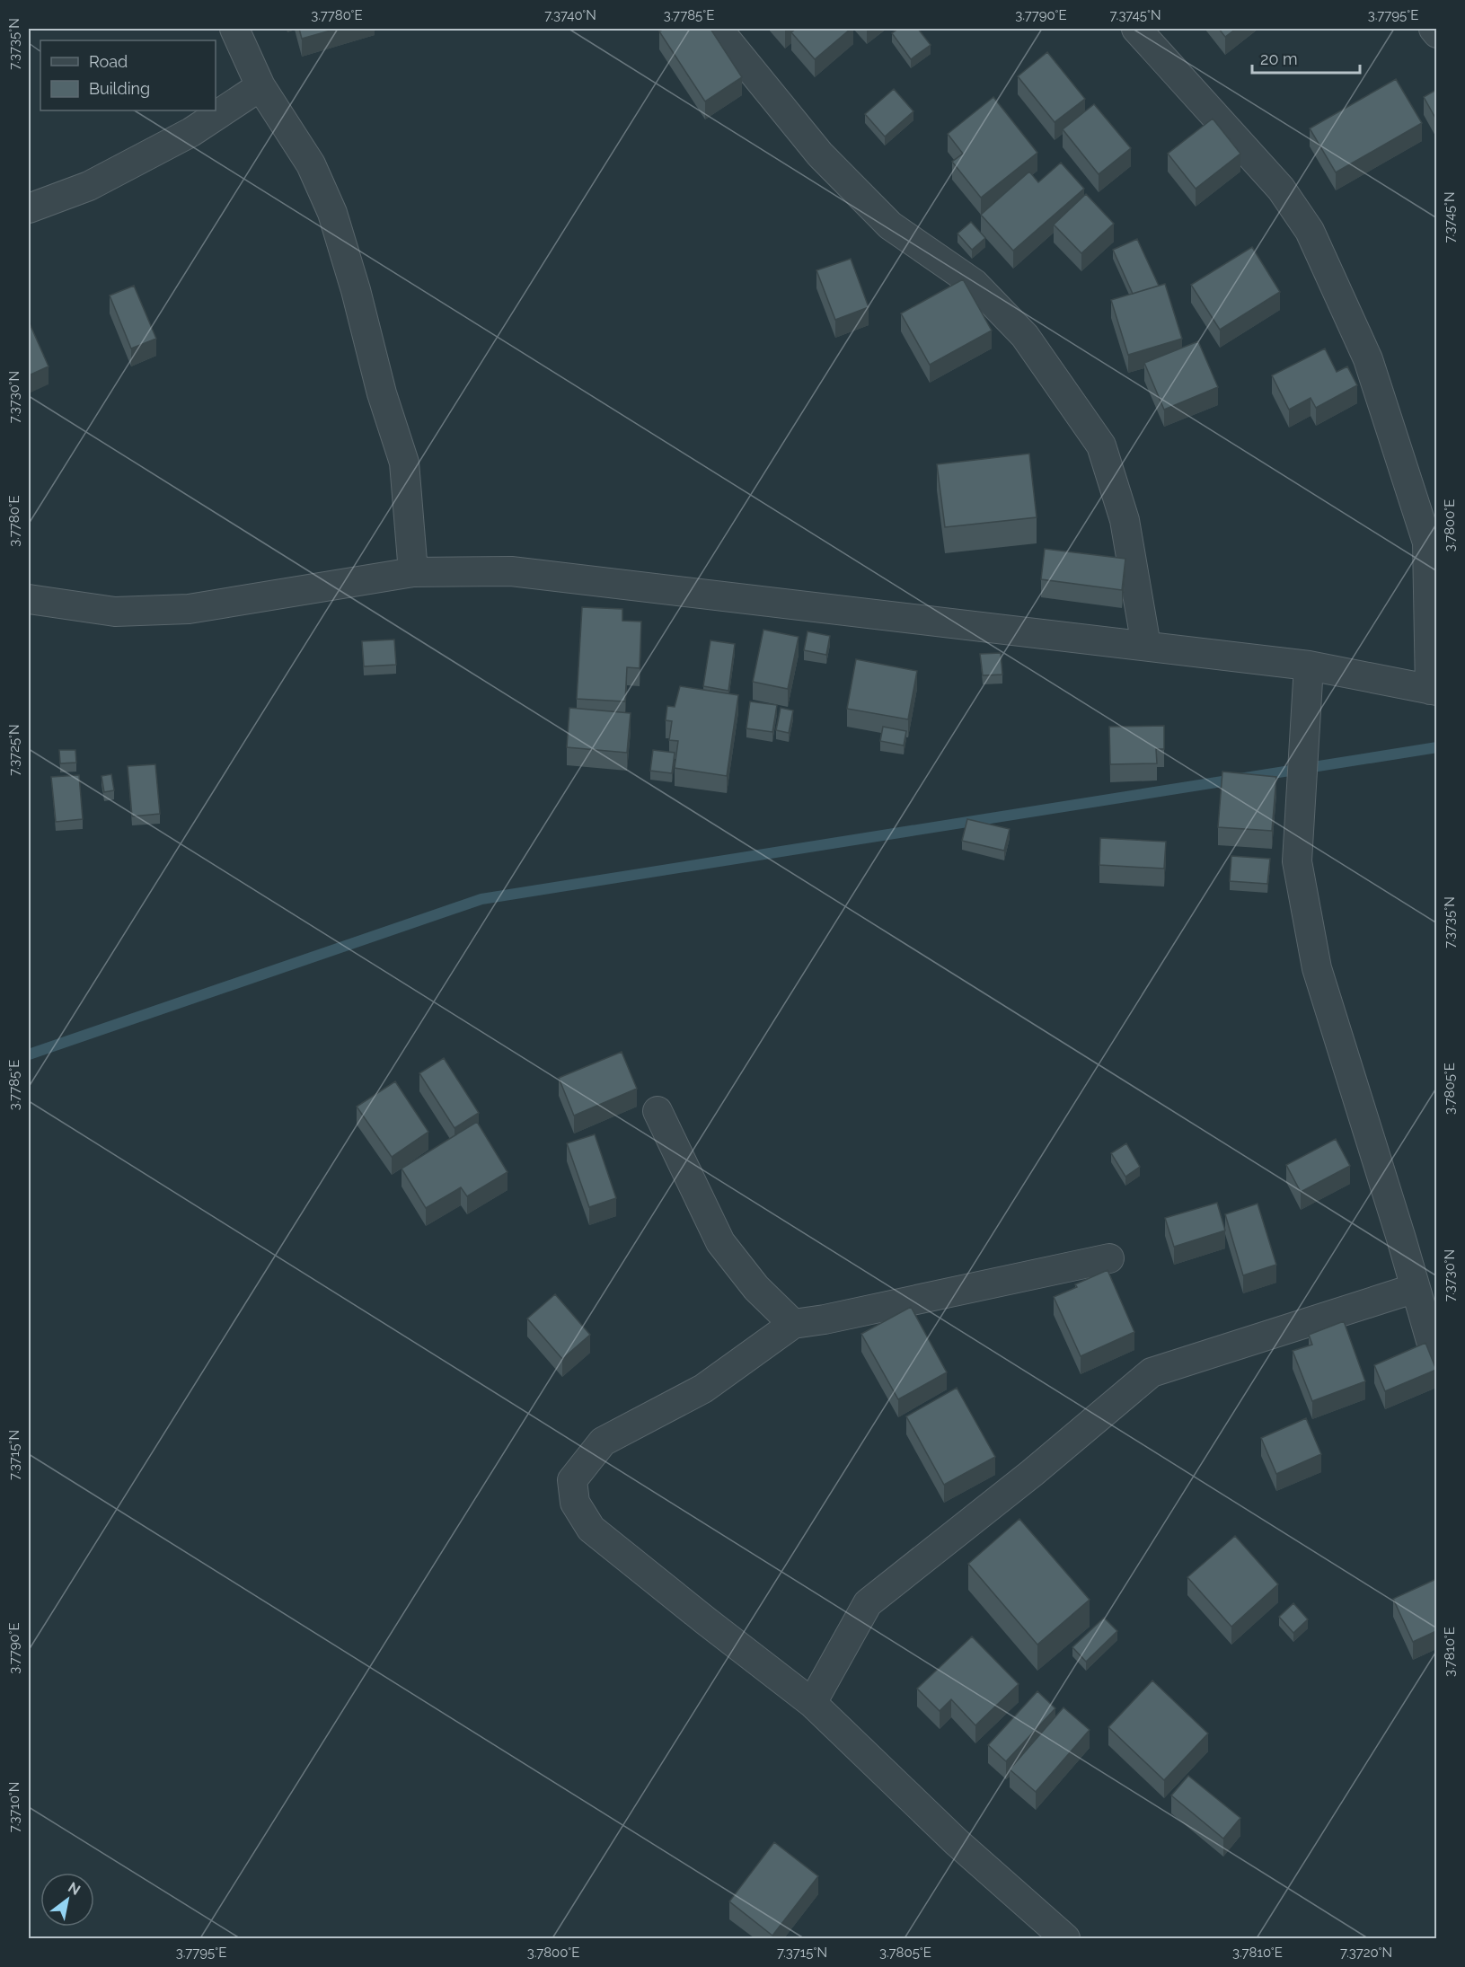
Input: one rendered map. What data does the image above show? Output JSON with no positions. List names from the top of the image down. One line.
{"legend":["Road","Building"],"scale_bar":"20 m","north":"top right","coordinates":["3.7780°E","7.3740°N","3.7785°E","3.7790°E","7.3745°N","3.7795°E","7.3735°N","7.3730°N","3.7800°E","7.3725°N","3.7805°E","7.3715°N","3.7810°E","7.3710°N","7.3720°N"]}
